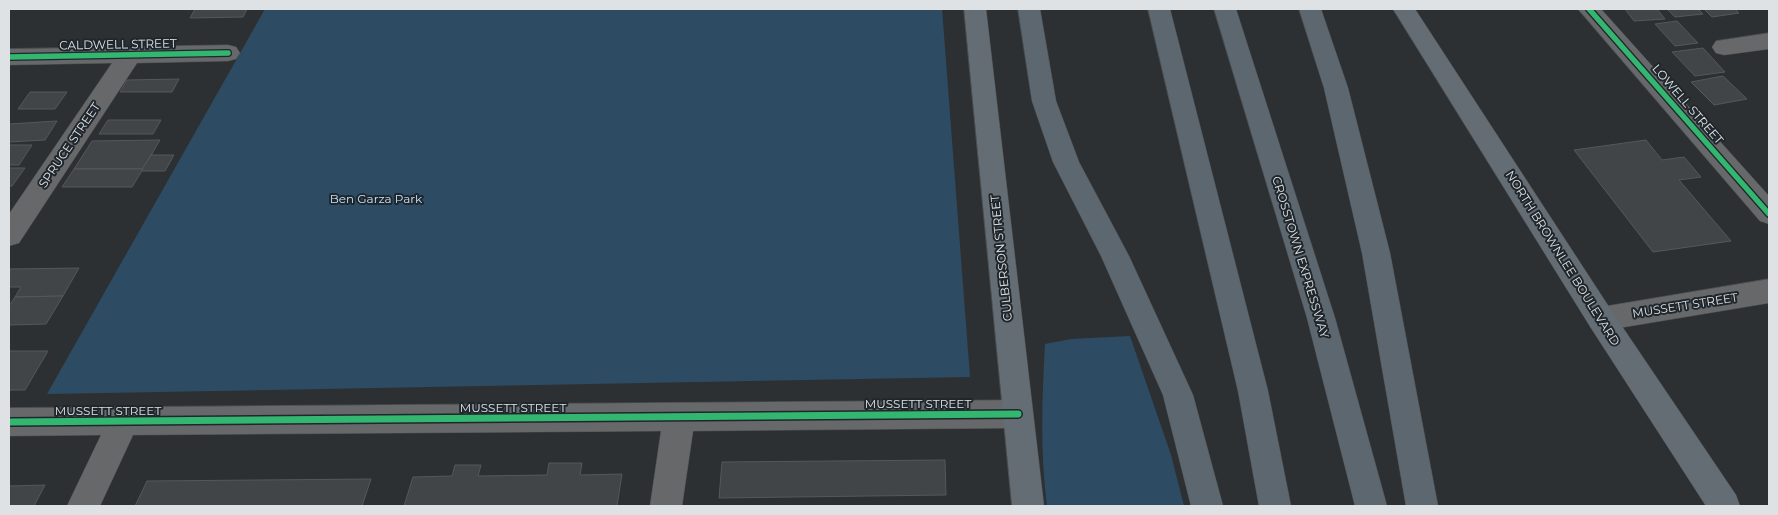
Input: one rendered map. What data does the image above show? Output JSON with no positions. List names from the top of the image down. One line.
{"streets":{"highway":["CROSSTOWN EXPRESSWAY"],"main road":["CULBERSON STREET","NORTH BROWNLEE BOULEVARD"],"street":["CALDWELL STREET","LOWELL STREET","SPRUCE STREET","MUSSETT STREET"]},"crossings":[["CALDWELL STREET","SPRUCE STREET"],["CULBERSON STREET","MUSSETT STREET"],["NORTH BROWNLEE BOULEVARD","MUSSETT STREET"]],"parks":["Ben Garza Park"]}
